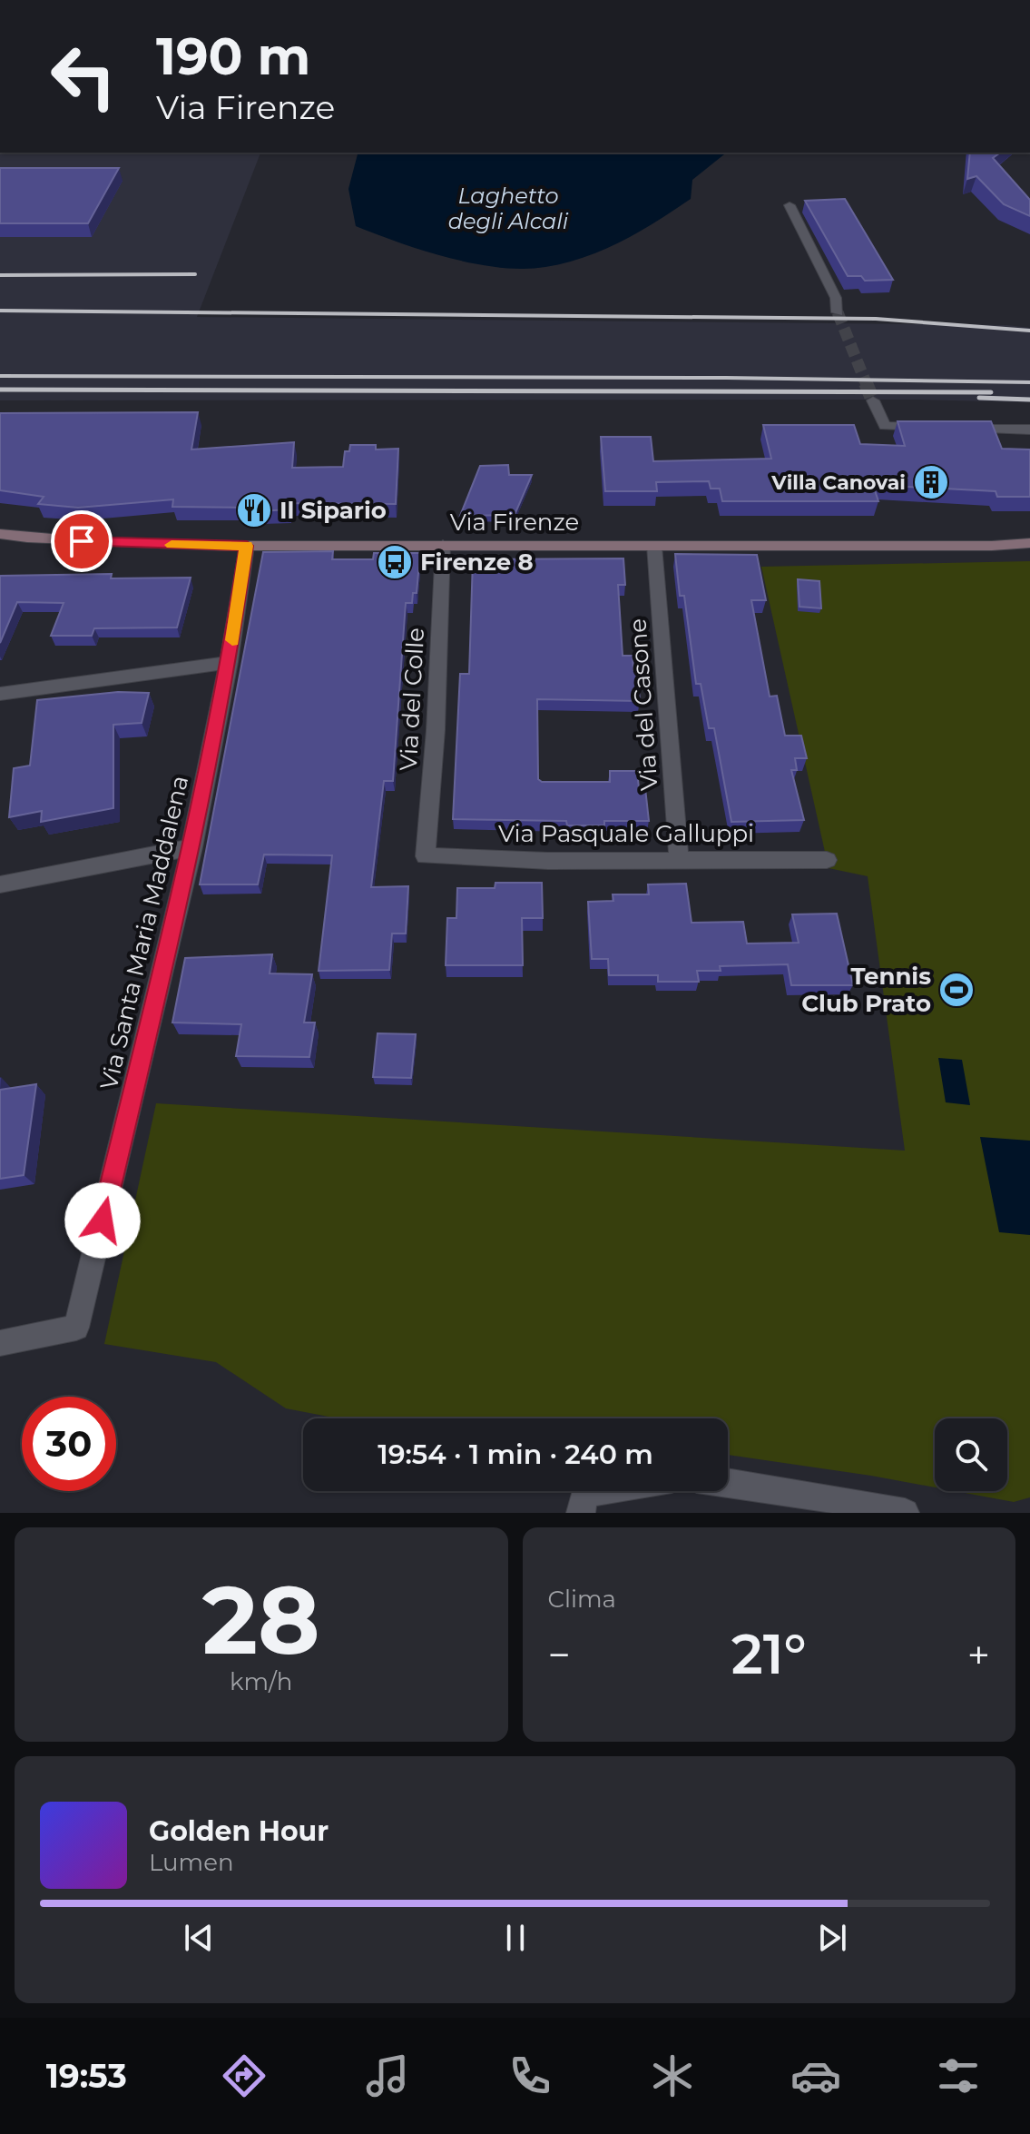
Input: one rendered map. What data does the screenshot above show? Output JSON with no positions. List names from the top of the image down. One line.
{"streets":{"main road":["Via Firenze"],"street":["Via del Colle","Via del Casone","Via Pasquale Galluppi","Via Santa Maria Maddalena"]},"crossings":[["Via Firenze","Via del Colle"],["Via Firenze","Via del Casone"],["Via Firenze","Via Santa Maria Maddalena"],["Via del Colle","Via Pasquale Galluppi"],["Via del Casone","Via Pasquale Galluppi"]],"water":["Laghetto degli Alcali"],"places":{"building":["Villa Canovai"],"restaurant":["Il Sipario"],"bus stop":["Firenze 8"],"sports":["Tennis Club Prato"]},"page":{"turn":["190 m","Via Firenze"],"limit":"30","trip":"19:54 · 1 min · 240 m","tile":[["28","km/h"],"Clima"],"heat":["−","21°","+"],"song":["Golden Hour","Lumen"],"tabs":"19:53"}}
